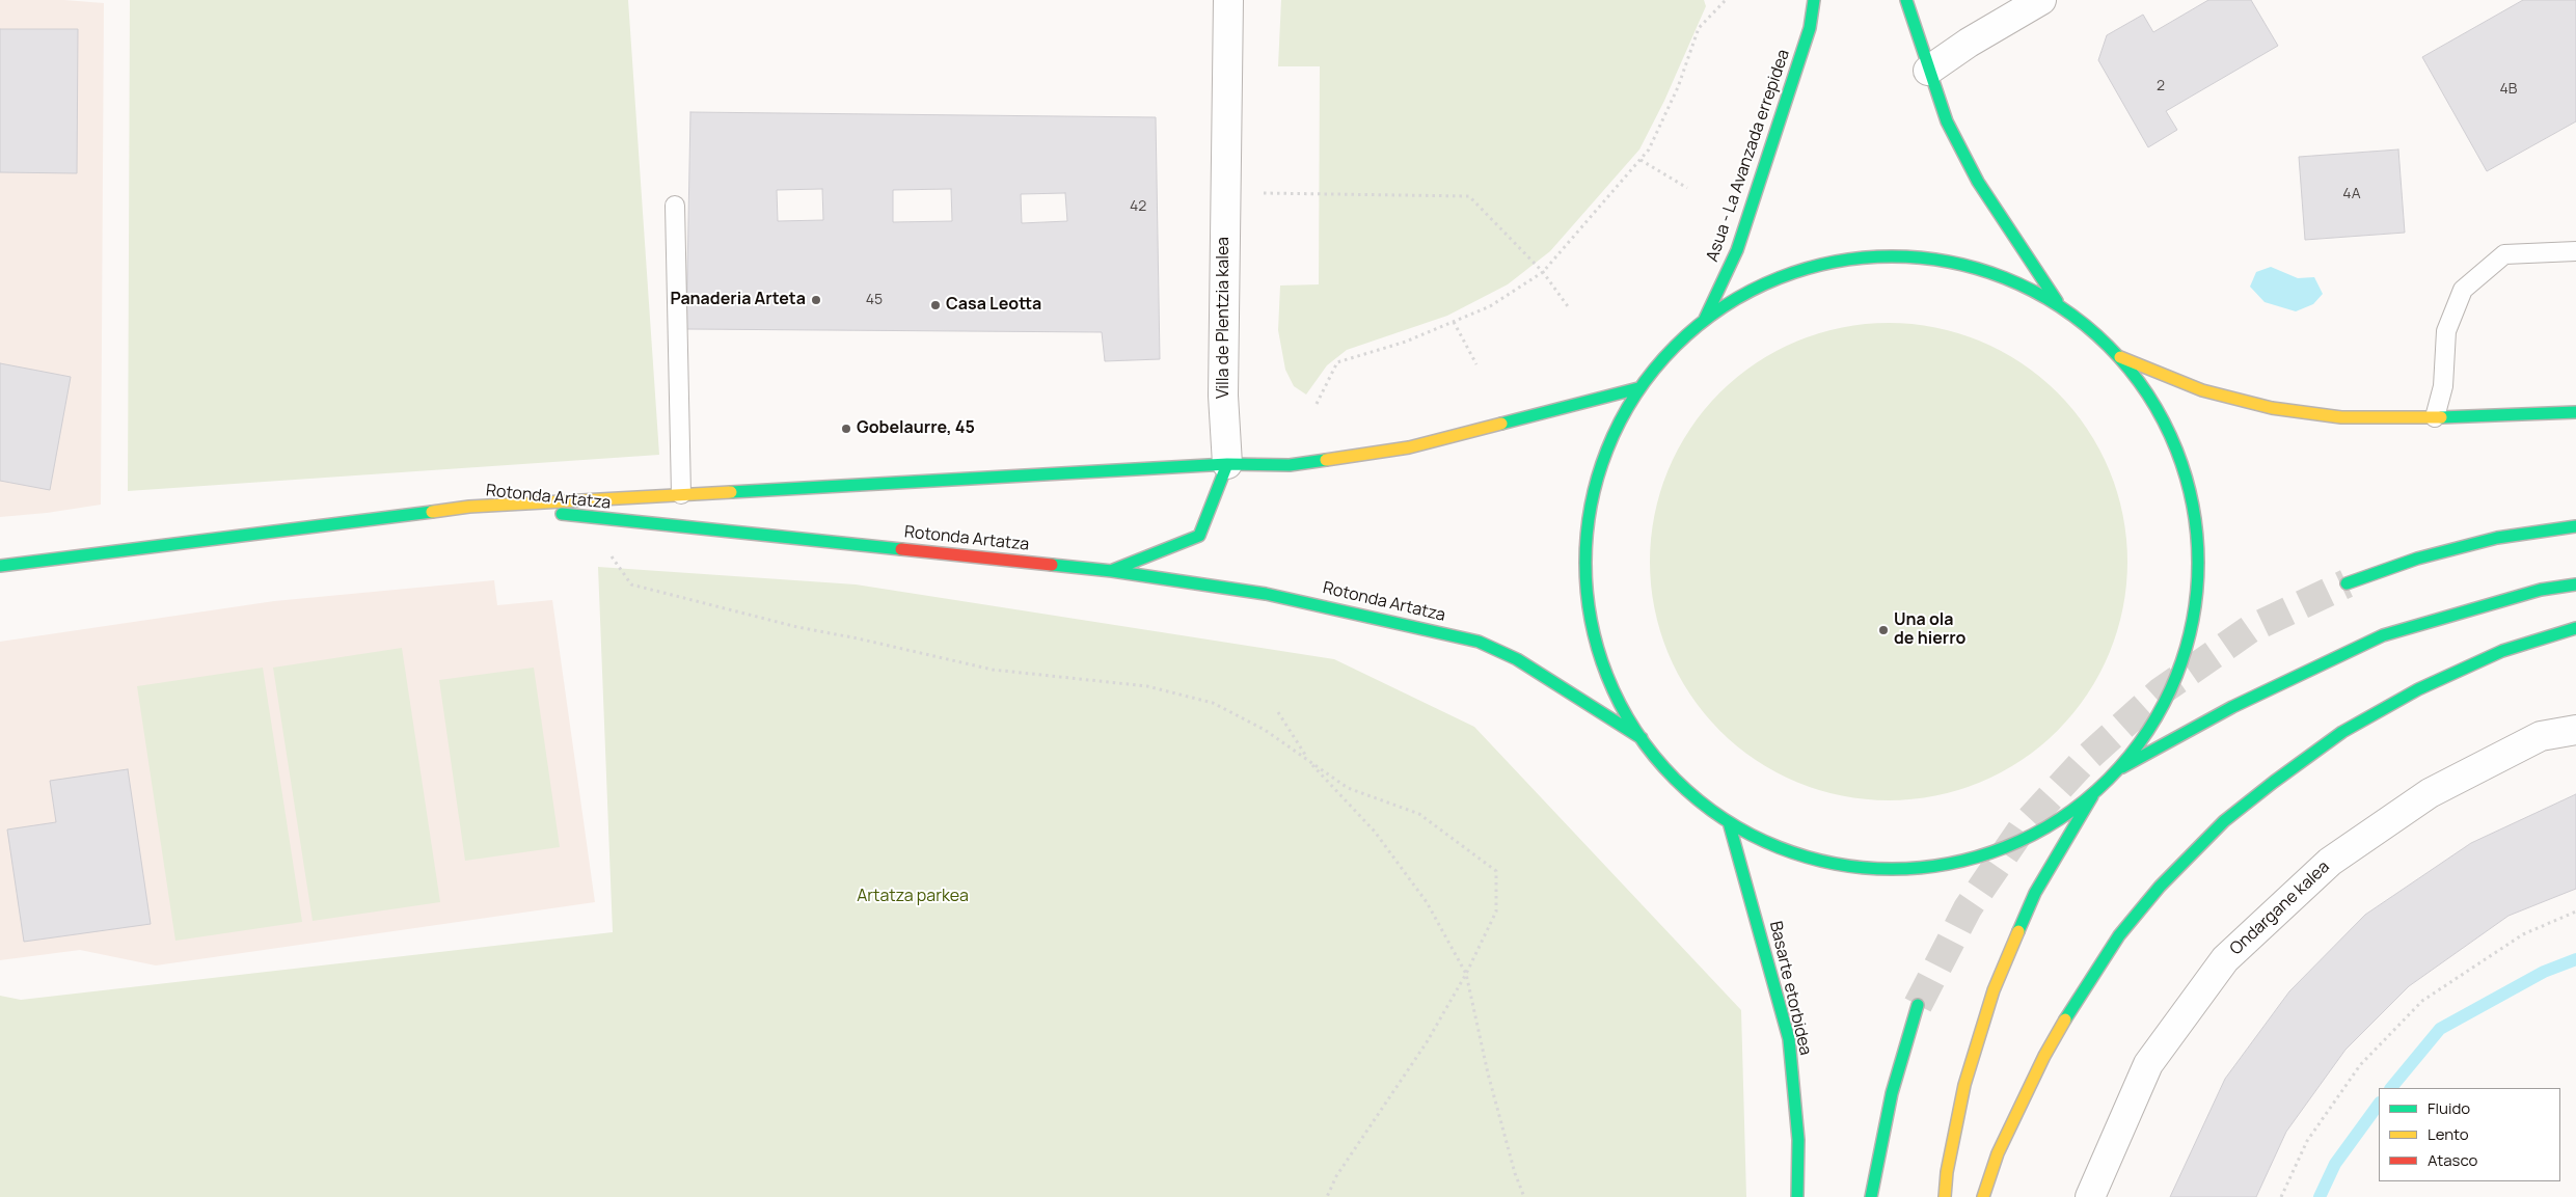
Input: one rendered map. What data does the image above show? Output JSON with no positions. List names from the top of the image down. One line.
{"streets":{"main road":["Asua - La Avanzada errepidea","Villa de Plentzia kalea","Rotonda Artatza","Basarte etorbidea"],"street":["Ondargane kalea"]},"crossings":[["Asua - La Avanzada errepidea","Rotonda Artatza"],["Villa de Plentzia kalea","Rotonda Artatza"],["Rotonda Artatza","Basarte etorbidea"]],"parks":["Artatza parkea"],"places":["Panaderia Arteta","Casa Leotta","Gobelaurre, 45","Una ola de hierro"],"house_numbers":["2","4B","4A","42","45"],"legend":["Fluido","Lento","Atasco"]}
